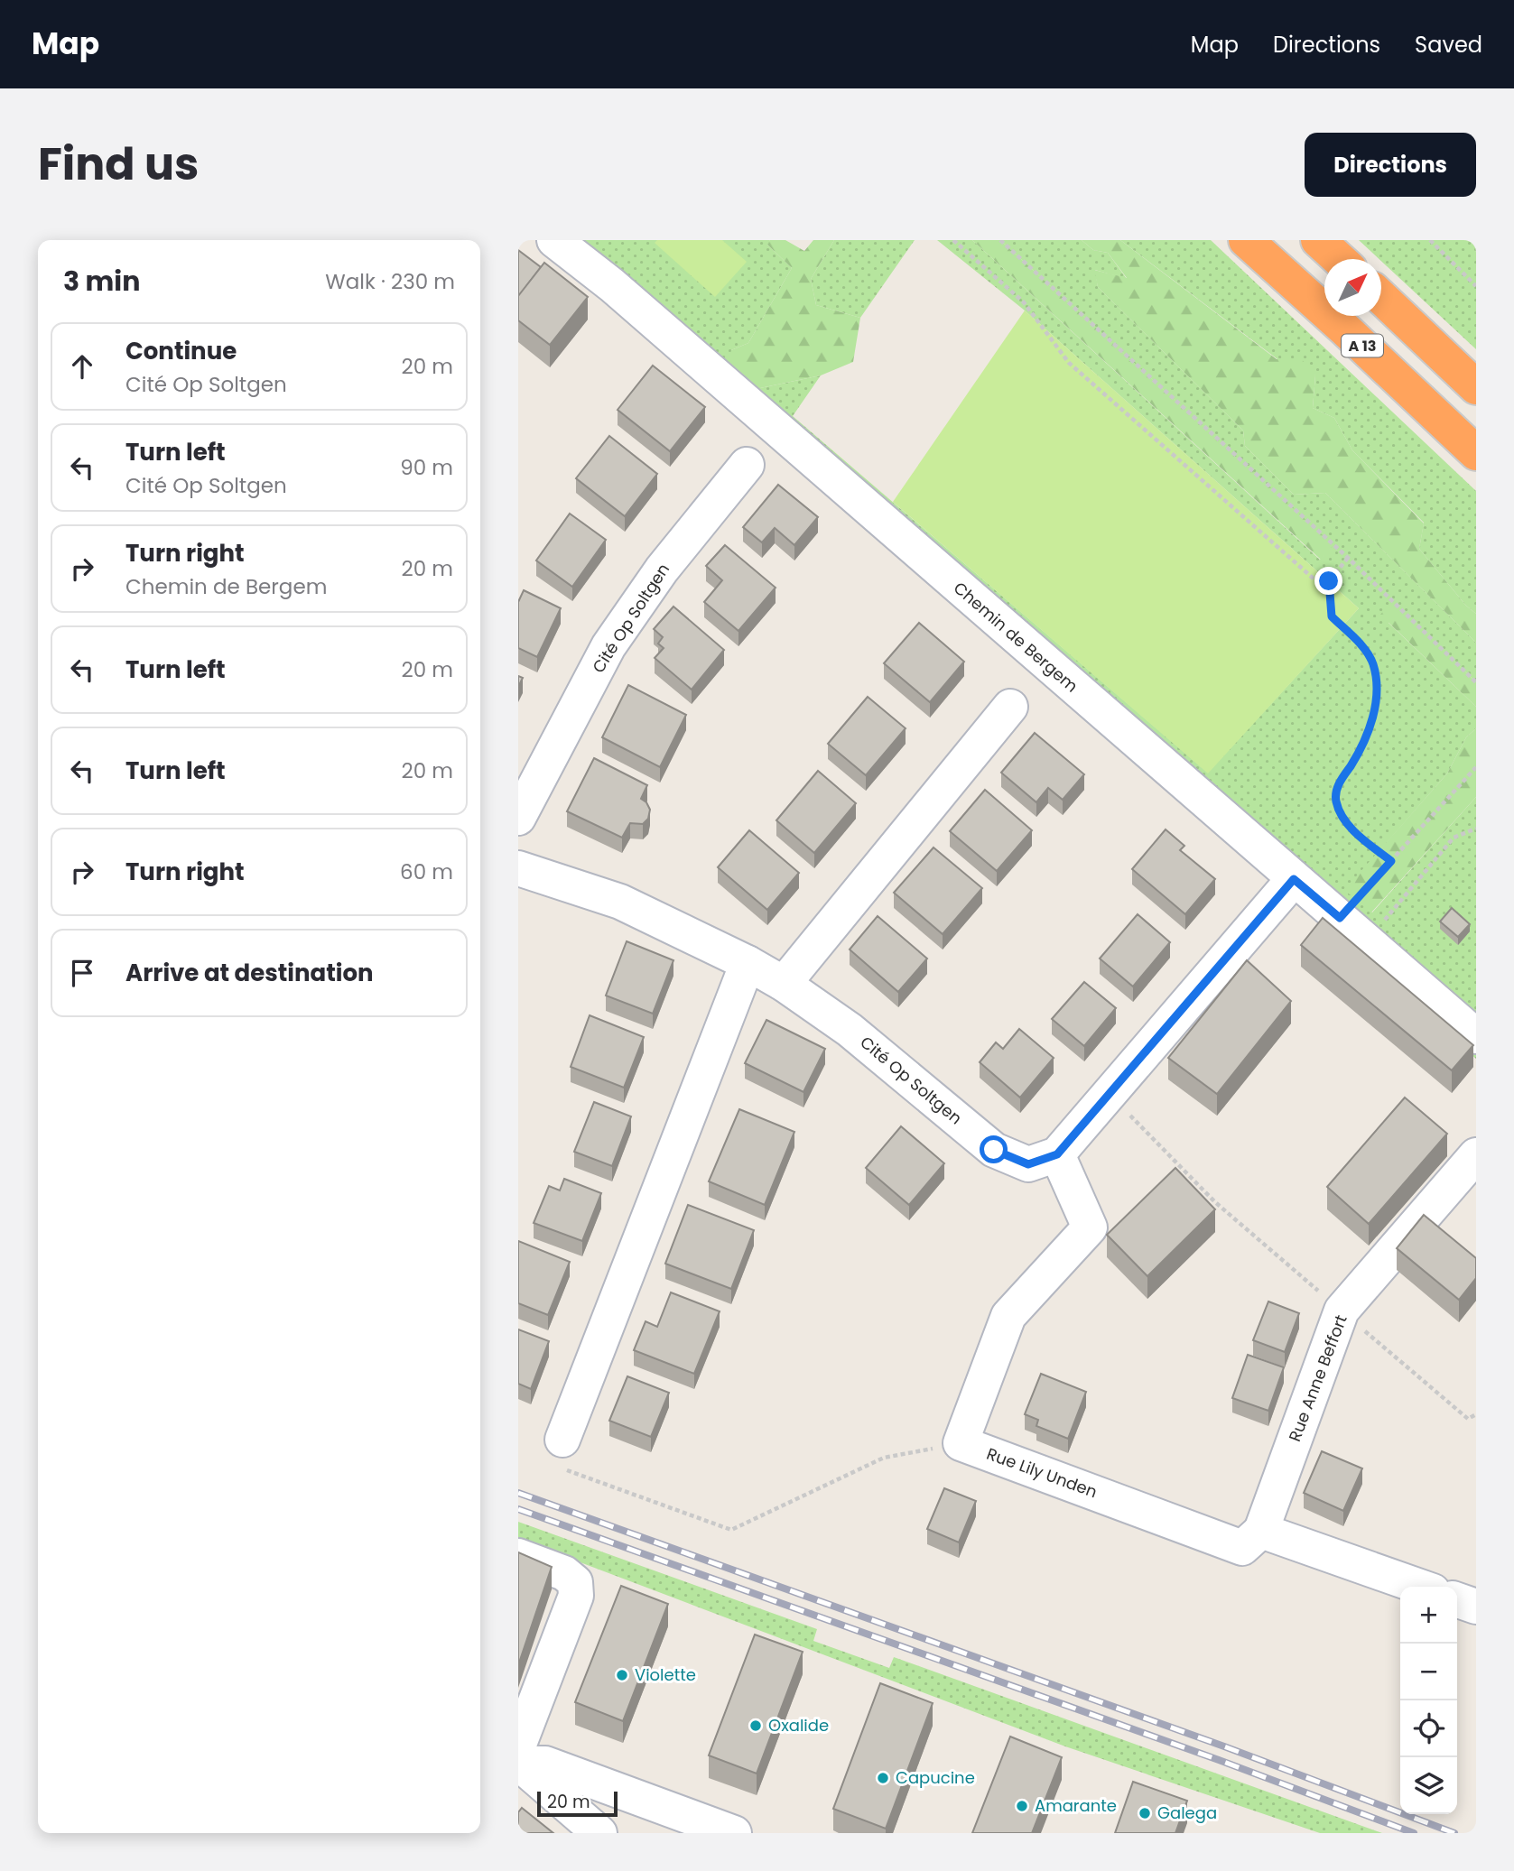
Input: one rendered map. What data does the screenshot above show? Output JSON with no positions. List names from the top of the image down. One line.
{"streets":{"highway":["A 13"],"street":["Cité Op Soltgen","Chemin de Bergem","Rue Anne Beffort","Rue Lily Unden"]},"crossings":[["Rue Anne Beffort","Rue Lily Unden"]],"places":["Violette","Oxalide","Capucine","Amarante","Galega"],"scale_bar":"20 m","north":"top right","page":{"header":"Map","nav":["Map","Directions","Saved"],"title":"Find us","buttons":"Directions","heading":["3 min","Walk · 230 m"],"list":[["Continue","Cité Op Soltgen","20 m"],["Turn left","Cité Op Soltgen","90 m"],["Turn right","Chemin de Bergem","20 m"],["Turn left","20 m"],["Turn left","20 m"],["Turn right","60 m"],"Arrive at destination"],"map_buttons":["+","−"],"scale":"20 m"}}
